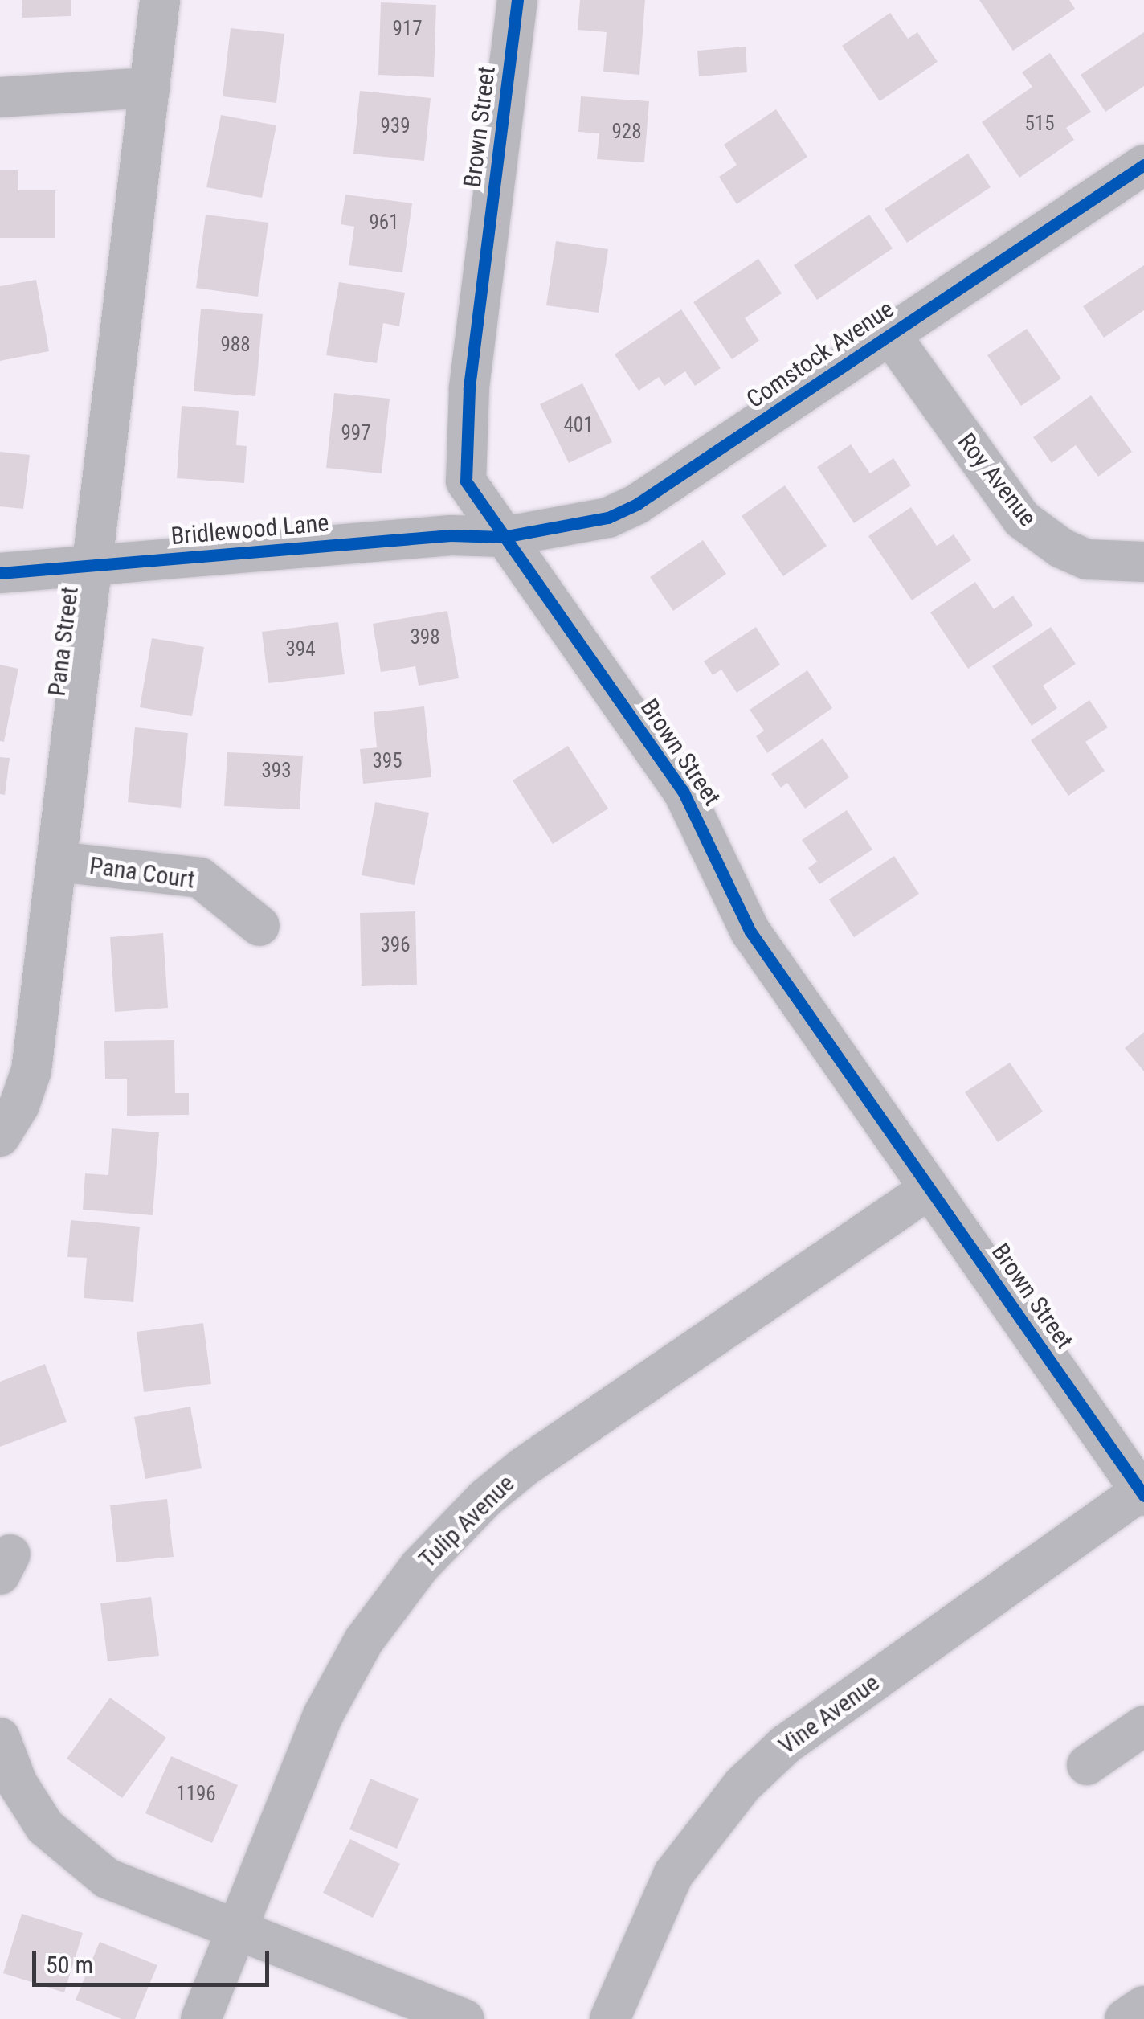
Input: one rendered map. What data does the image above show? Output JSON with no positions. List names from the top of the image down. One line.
{"streets":{"street":["Brown Street","Comstock Avenue","Roy Avenue","Bridlewood Lane","Pana Street","Pana Court","Tulip Avenue","Vine Avenue"]},"crossings":[["Brown Street","Comstock Avenue"],["Brown Street","Bridlewood Lane"],["Brown Street","Tulip Avenue"],["Brown Street","Vine Avenue"],["Comstock Avenue","Roy Avenue"],["Comstock Avenue","Bridlewood Lane"],["Bridlewood Lane","Pana Street"],["Pana Street","Pana Court"]],"house_numbers":["917","515","939","928","961","988","401","997","398","394","395","393","396","1196"],"scale_bar":"50 m"}
